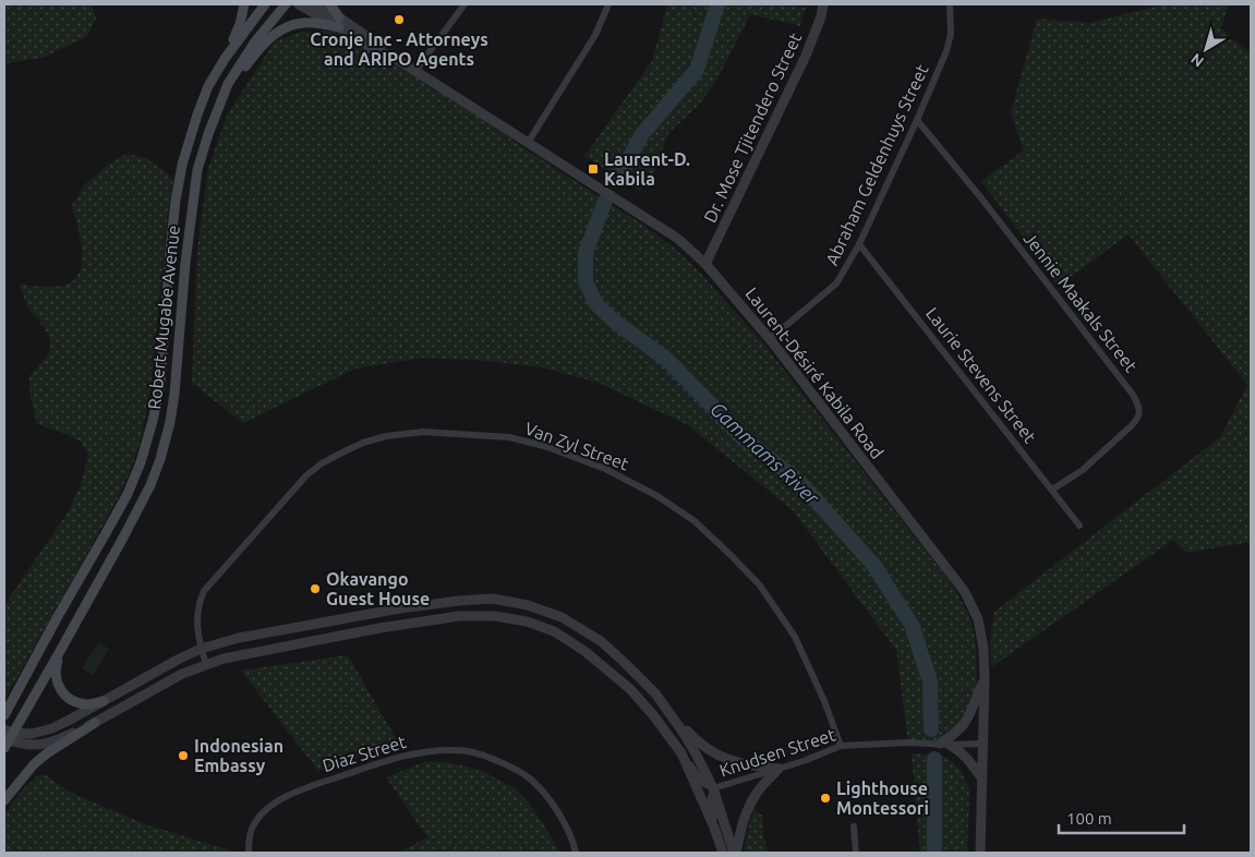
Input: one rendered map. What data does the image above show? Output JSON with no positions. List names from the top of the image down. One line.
{"streets":{"main road":["Robert Mugabe Avenue"],"street":["Dr. Mose Tjitendero Street","Abraham Geldenhuys Street","Jennie Maakals Street","Laurent-Désiré Kabila Road","Laurie Stevens Street","Van Zyl Street","Knudsen Street","Diaz Street"]},"crossings":[["Dr. Mose Tjitendero Street","Laurent-Désiré Kabila Road"],["Abraham Geldenhuys Street","Jennie Maakals Street"],["Abraham Geldenhuys Street","Laurent-Désiré Kabila Road"],["Abraham Geldenhuys Street","Laurie Stevens Street"],["Jennie Maakals Street","Laurie Stevens Street"],["Laurent-Désiré Kabila Road","Knudsen Street"],["Van Zyl Street","Knudsen Street"]],"water":["Gammams River"],"places":{"other":["Cronje Inc - Attorneys and ARIPO Agents","Okavango Guest House","Indonesian Embassy","Lighthouse Montessori"],"transit":["Laurent-D. Kabila"]},"scale_bar":"100 m","north":"bottom left"}
